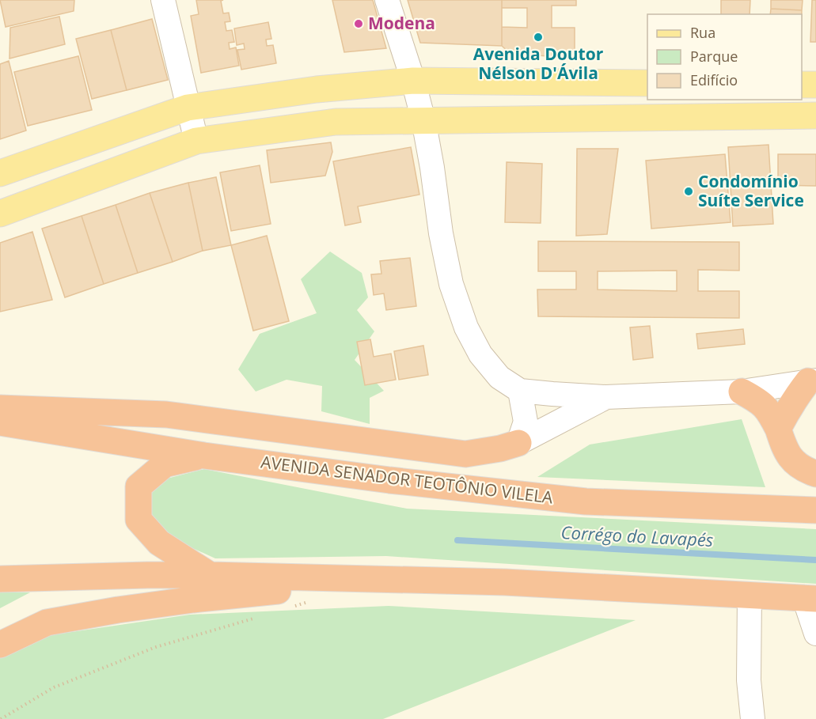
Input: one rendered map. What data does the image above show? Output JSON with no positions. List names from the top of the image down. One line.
{"streets":{"highway":["AVENIDA SENADOR TEOTÔNIO VILELA"]},"water":["Corrégo do Lavapés"],"places":["Modena","Avenida Doutor Nélson D'Ávila","Condomínio Suíte Service"],"legend":["Rua","Parque","Edifício"]}
